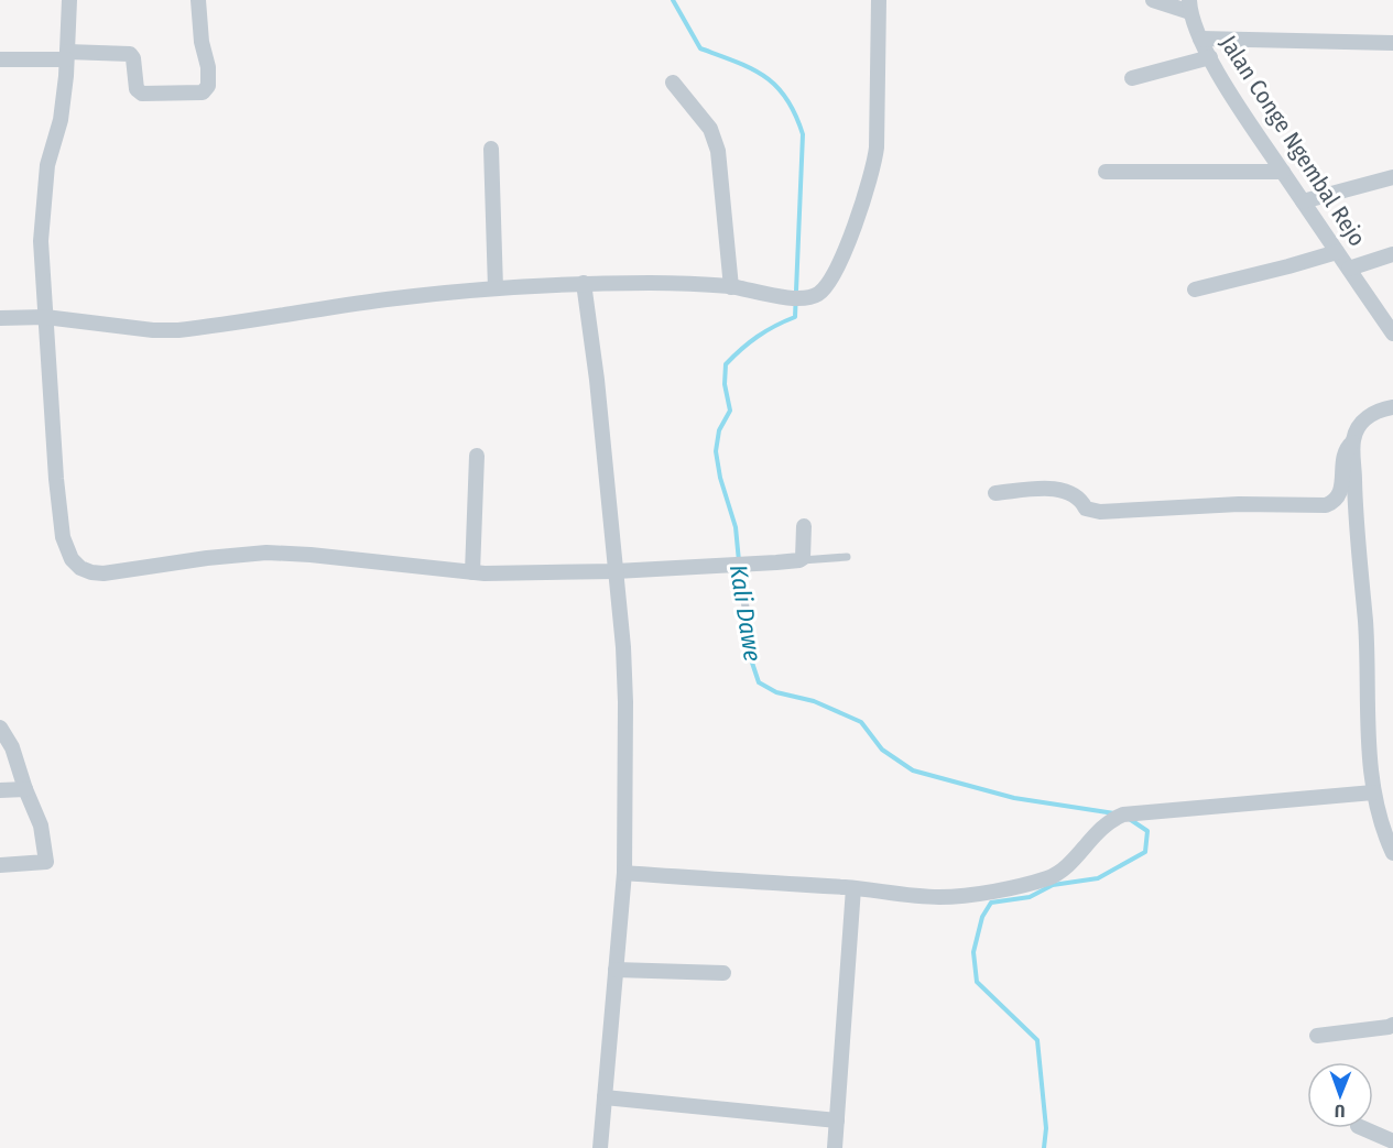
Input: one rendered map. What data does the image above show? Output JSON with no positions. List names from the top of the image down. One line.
{"streets":{"street":["Jalan Conge Ngembal Rejo"]},"water":["Kali Dawe"],"north":"bottom"}
